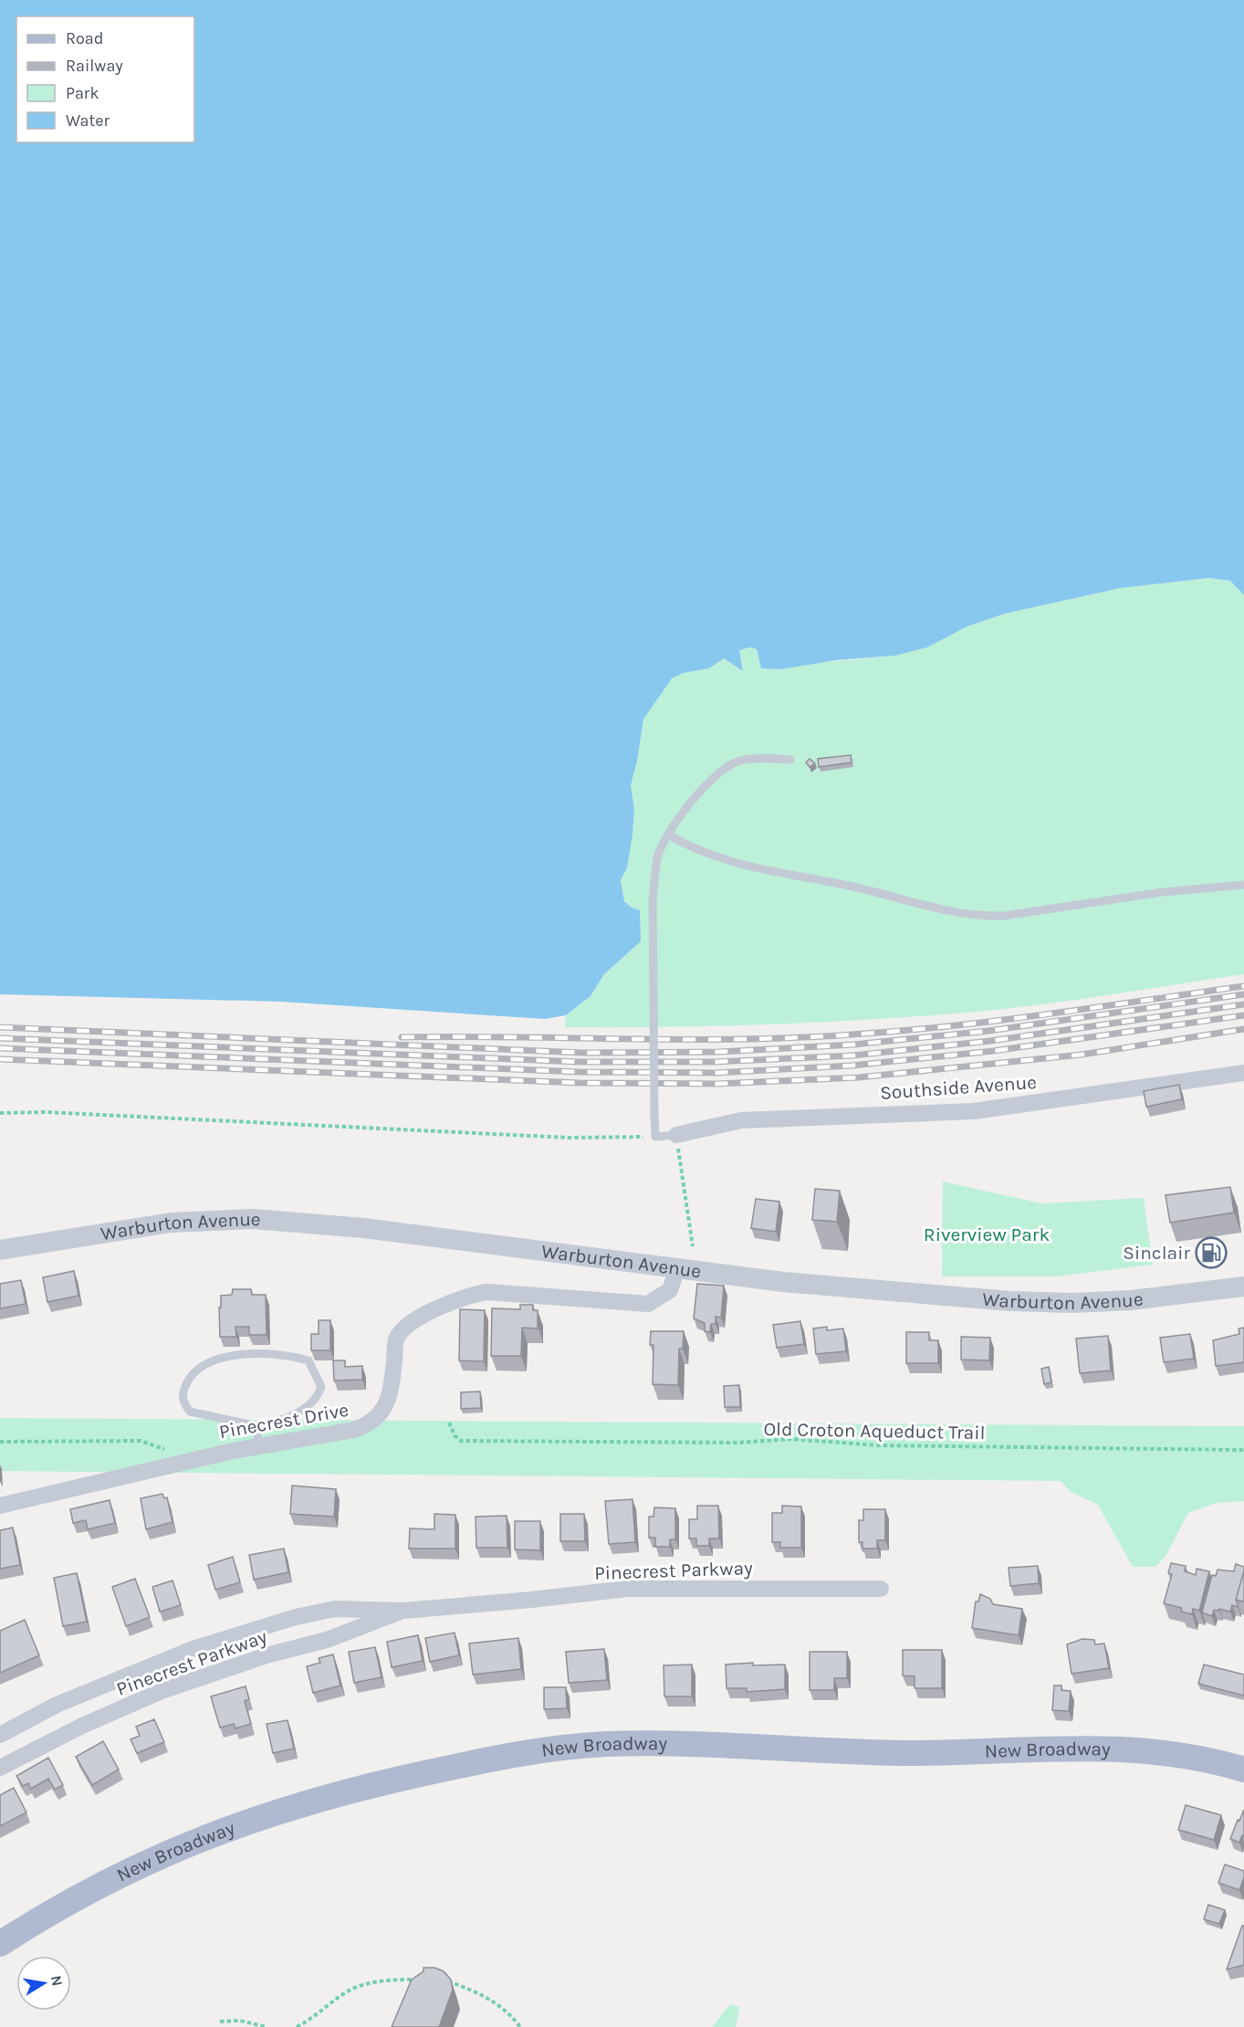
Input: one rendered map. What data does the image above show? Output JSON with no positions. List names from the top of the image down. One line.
{"streets":{"main road":["New Broadway"],"street":["Southside Avenue","Warburton Avenue","Pinecrest Drive","Pinecrest Parkway"],"path":["Old Croton Aqueduct Trail"]},"crossings":[["Warburton Avenue","Pinecrest Drive"]],"parks":["Riverview Park"],"places":{"fuel station":["Sinclair"]},"legend":["Road","Railway","Park","Water"],"north":"right"}
